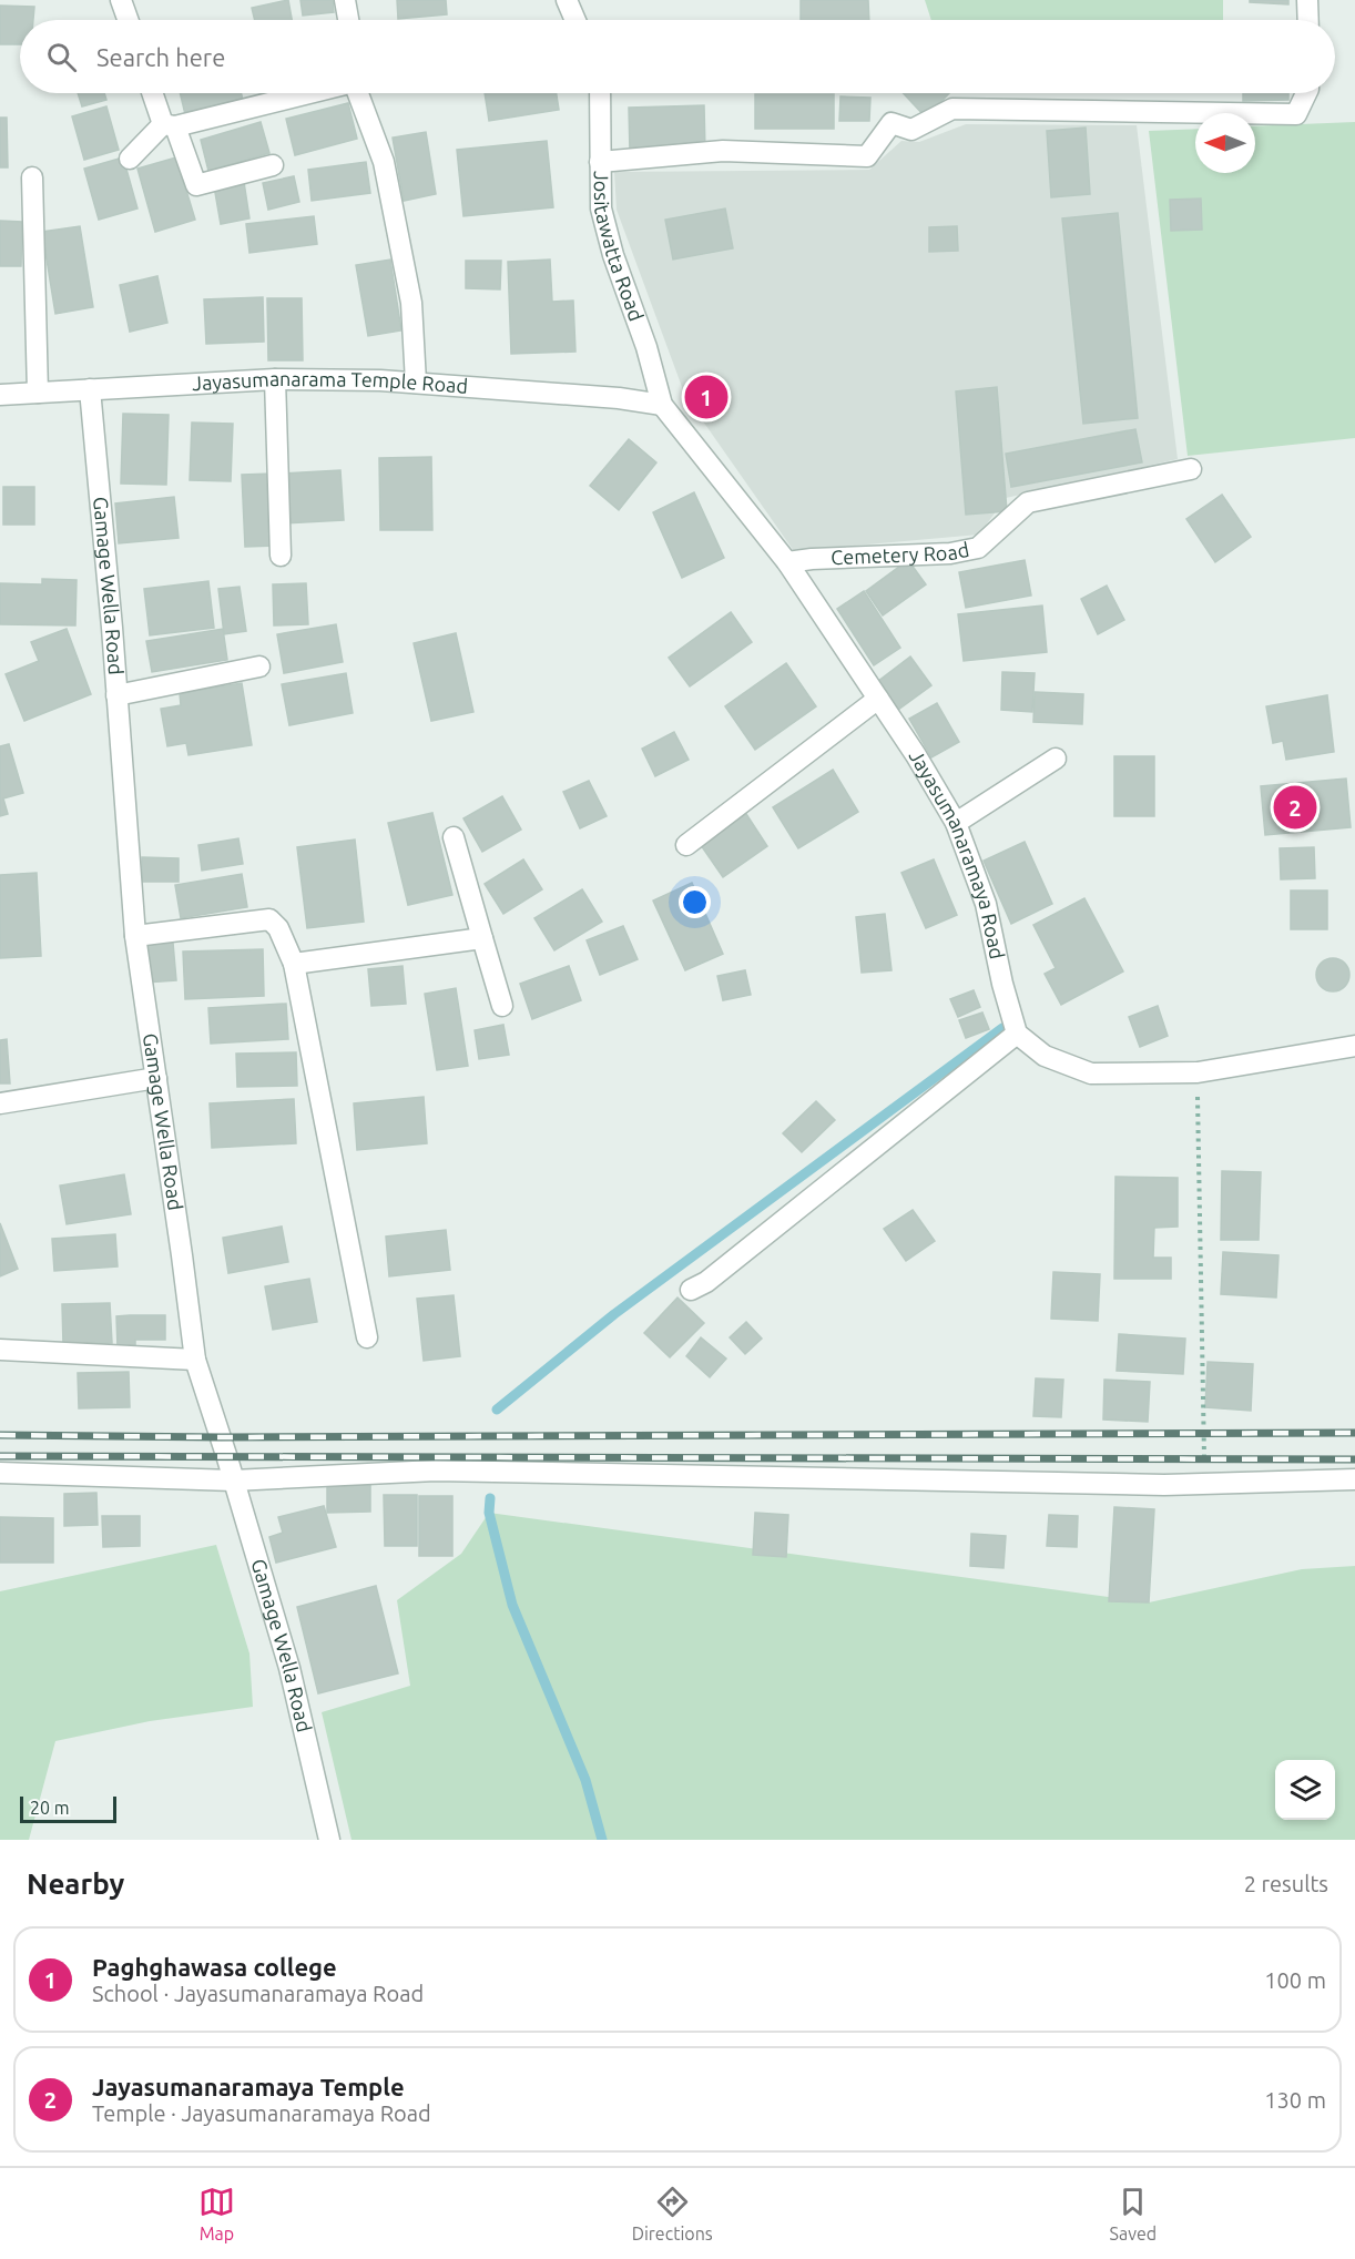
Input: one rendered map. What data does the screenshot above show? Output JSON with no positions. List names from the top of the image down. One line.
{"streets":{"street":["Jositawatta Road","Jayasumanarama Temple Road","Cemetery Road","Gamage Wella Road","Jayasumanaramaya Road"]},"crossings":[["Jositawatta Road","Jayasumanarama Temple Road"],["Jositawatta Road","Jayasumanaramaya Road"],["Jayasumanarama Temple Road","Gamage Wella Road"],["Jayasumanarama Temple Road","Jayasumanaramaya Road"],["Cemetery Road","Jayasumanaramaya Road"]],"scale_bar":"20 m","north":"left","page":{"search":"Search here","pins":["1","2"],"scale":"20 m","heading":["Nearby","2 results"],"list":[{"mark":"1","name":"Paghghawasa college","note":"School · Jayasumanaramaya Road","value":"100 m"},{"mark":"2","name":"Jayasumanaramaya Temple","note":"Temple · Jayasumanaramaya Road","value":"130 m"}],"nav":["Map","Directions","Saved"]}}
